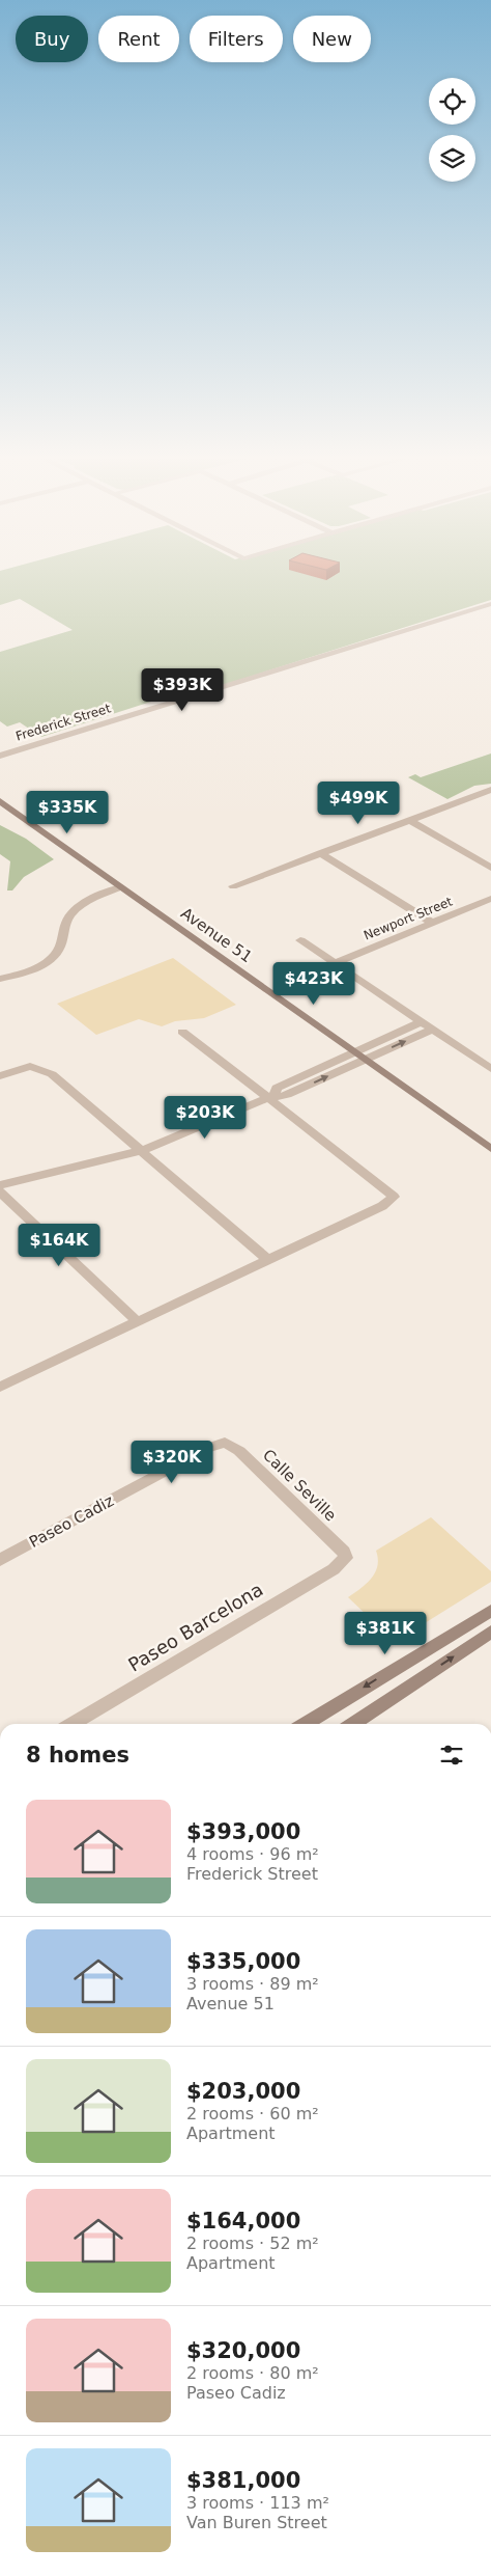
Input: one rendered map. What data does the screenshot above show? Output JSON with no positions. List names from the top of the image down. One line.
{"streets":{"street":["Frederick Street","Newport Street","Avenue 51","Calle Seville","Paseo Cadiz","Paseo Barcelona"]},"crossings":[["Calle Seville","Paseo Cadiz"],["Calle Seville","Paseo Barcelona"]],"page":{"chip":["Buy","Rent","Filters","New"],"price":["$393K","$499K","$335K","$423K","$203K","$164K","$320K","$381K"],"heading":"8 homes","list":[{"name":"$393,000","note":"4 rooms · 96 m² · Frederick Street"},{"name":"$335,000","note":"3 rooms · 89 m² · Avenue 51"},{"name":"$203,000","note":"2 rooms · 60 m² · Apartment"},{"name":"$164,000","note":"2 rooms · 52 m² · Apartment"},{"name":"$320,000","note":"2 rooms · 80 m² · Paseo Cadiz"},{"name":"$381,000","note":"3 rooms · 113 m² · Van Buren Street"}]}}
